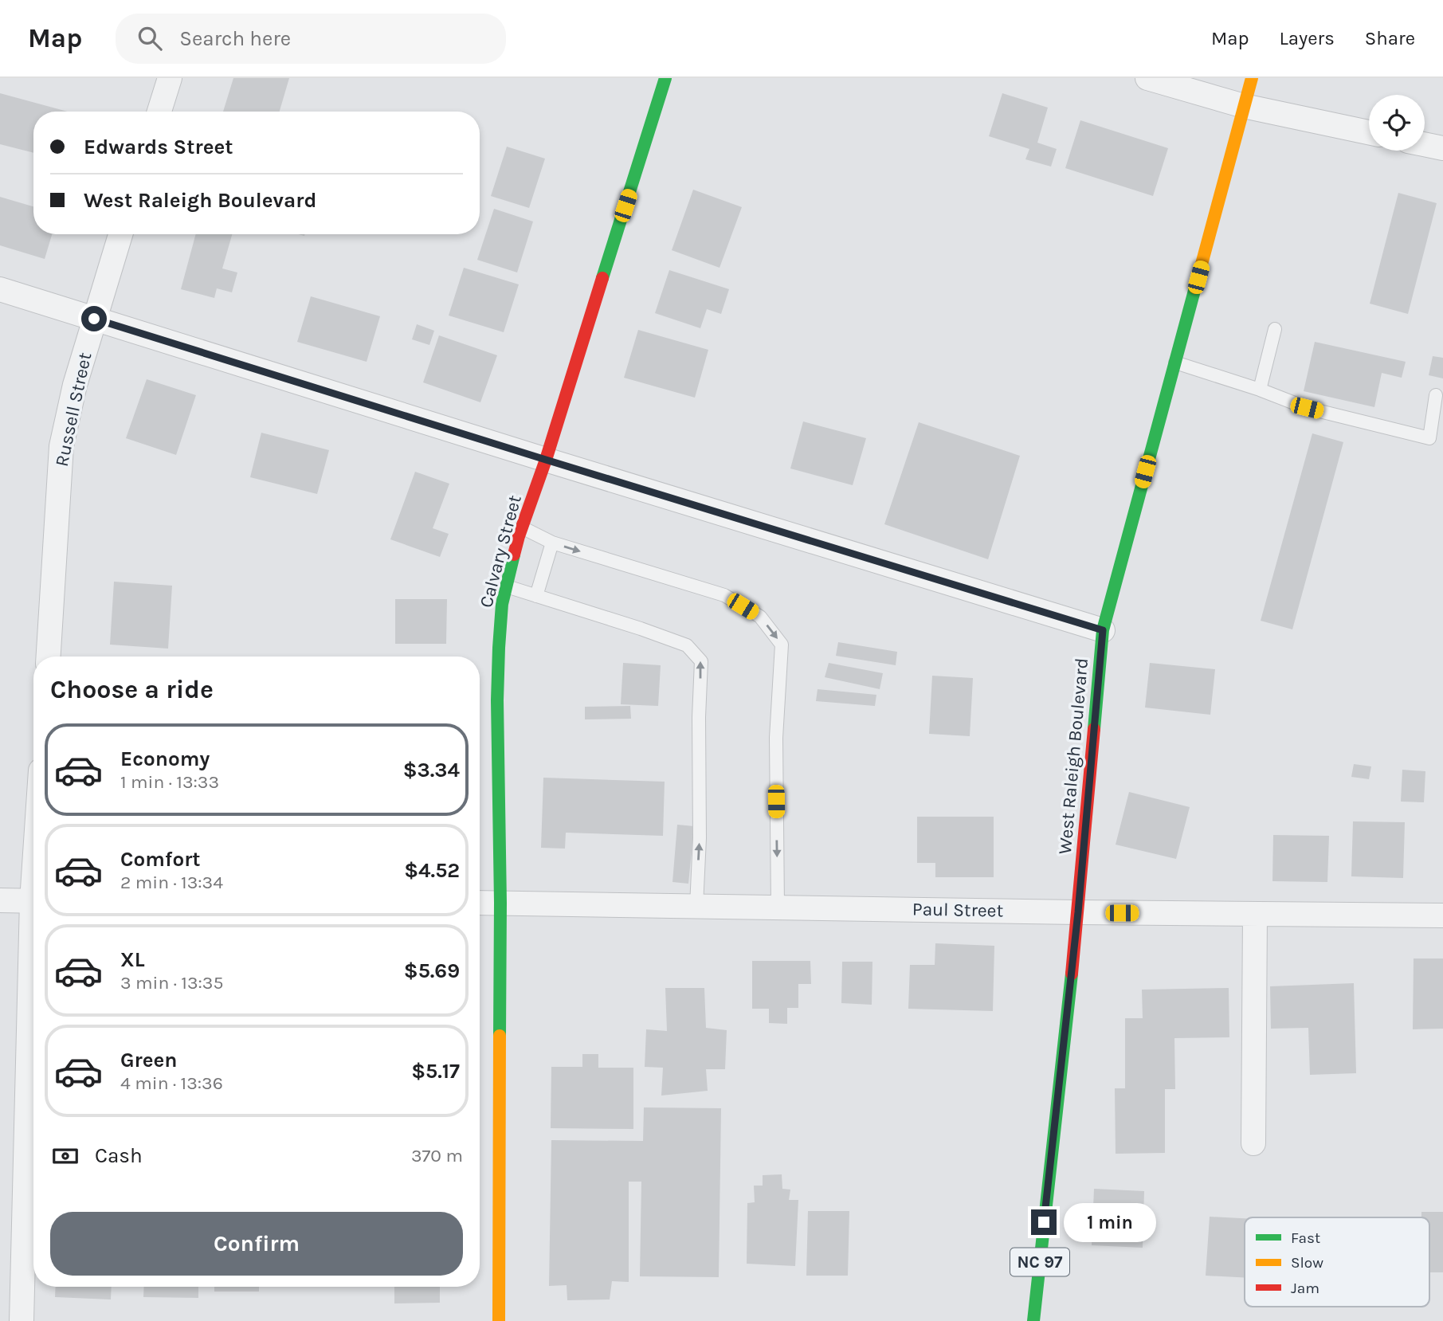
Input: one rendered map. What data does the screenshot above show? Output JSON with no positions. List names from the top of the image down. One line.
{"streets":{"street":["Russell Street","Calvary Street","West Raleigh Boulevard","Paul Street","NC 97"]},"crossings":[["Calvary Street","Paul Street"],["West Raleigh Boulevard","Paul Street"]],"legend":["Fast","Slow","Jam"],"page":{"header":"Map","search":"Search here","nav":["Map","Layers","Share"],"banner":["Edwards Street","West Raleigh Boulevard"],"heading":"Choose a ride","list":[{"name":"Economy","note":"1 min · 13:33","value":"$3.34"},{"name":"Comfort","note":"2 min · 13:34","value":"$4.52"},{"name":"XL","note":"3 min · 13:35","value":"$5.69"},{"name":"Green","note":"4 min · 13:36","value":"$5.17"}],"pay":["Cash","370 m"],"buttons":"Confirm","bubble":"1 min"}}
